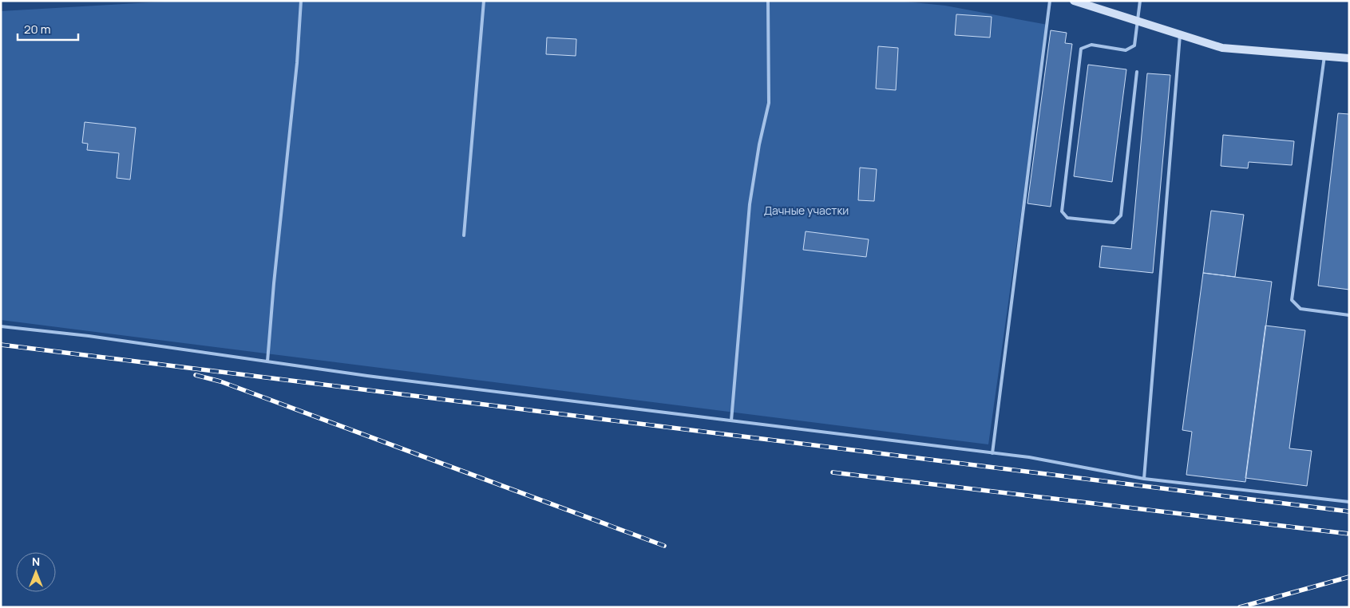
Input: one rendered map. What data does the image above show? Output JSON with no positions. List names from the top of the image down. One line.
{"parks":["Дачные участки"],"scale_bar":"20 m","north":"top"}
